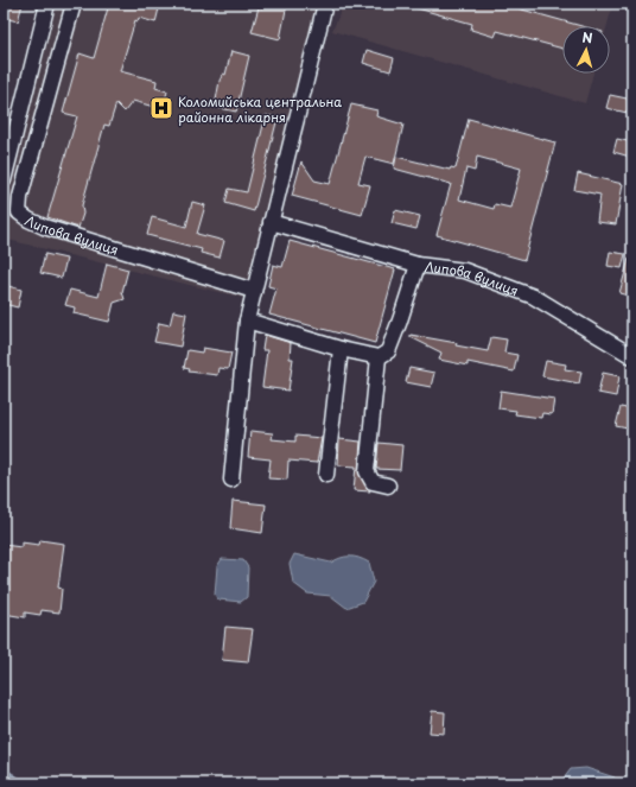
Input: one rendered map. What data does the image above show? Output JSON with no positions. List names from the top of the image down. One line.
{"streets":{"street":["Липова вулиця"]},"places":{"hospital":["Коломийська центральна районна лікарня"]},"north":"top"}
